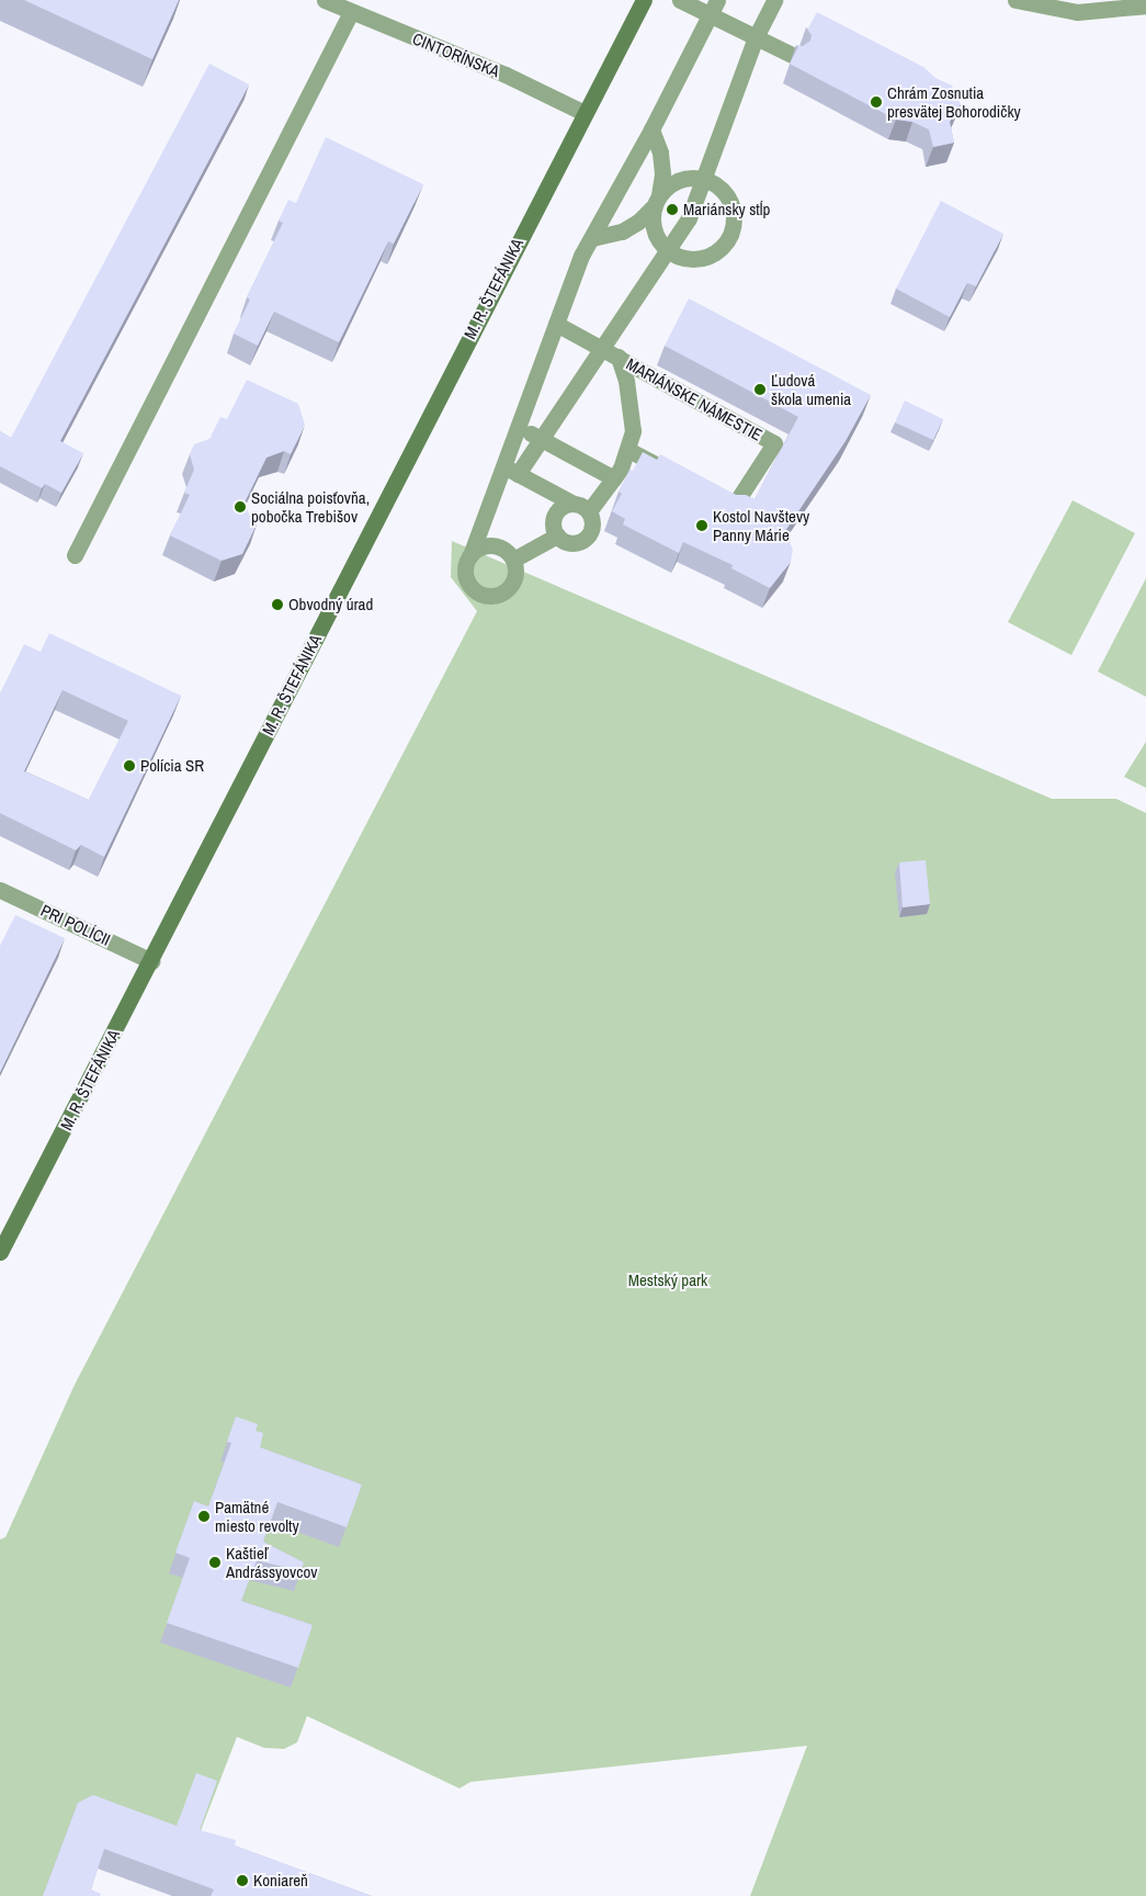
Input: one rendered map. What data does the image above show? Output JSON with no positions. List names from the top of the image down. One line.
{"streets":{"street":["CINTORÍNSKA","M. R. ŠTEFÁNIKA","MARIÁNSKE NÁMESTIE","PRI POLÍCII"]},"crossings":[["CINTORÍNSKA","M. R. ŠTEFÁNIKA"],["M. R. ŠTEFÁNIKA","PRI POLÍCII"]],"parks":["Mestský park"],"places":["Chrám Zosnutia presvätej Bohorodičky","Mariánsky stĺp","Ľudová škola umenia","Sociálna poisťovňa, pobočka Trebišov","Kostol Navštevy Panny Márie","Obvodný úrad","Polícia SR","Pamätné miesto revolty","Kaštieľ Andrássyovcov","Koniareň"]}
